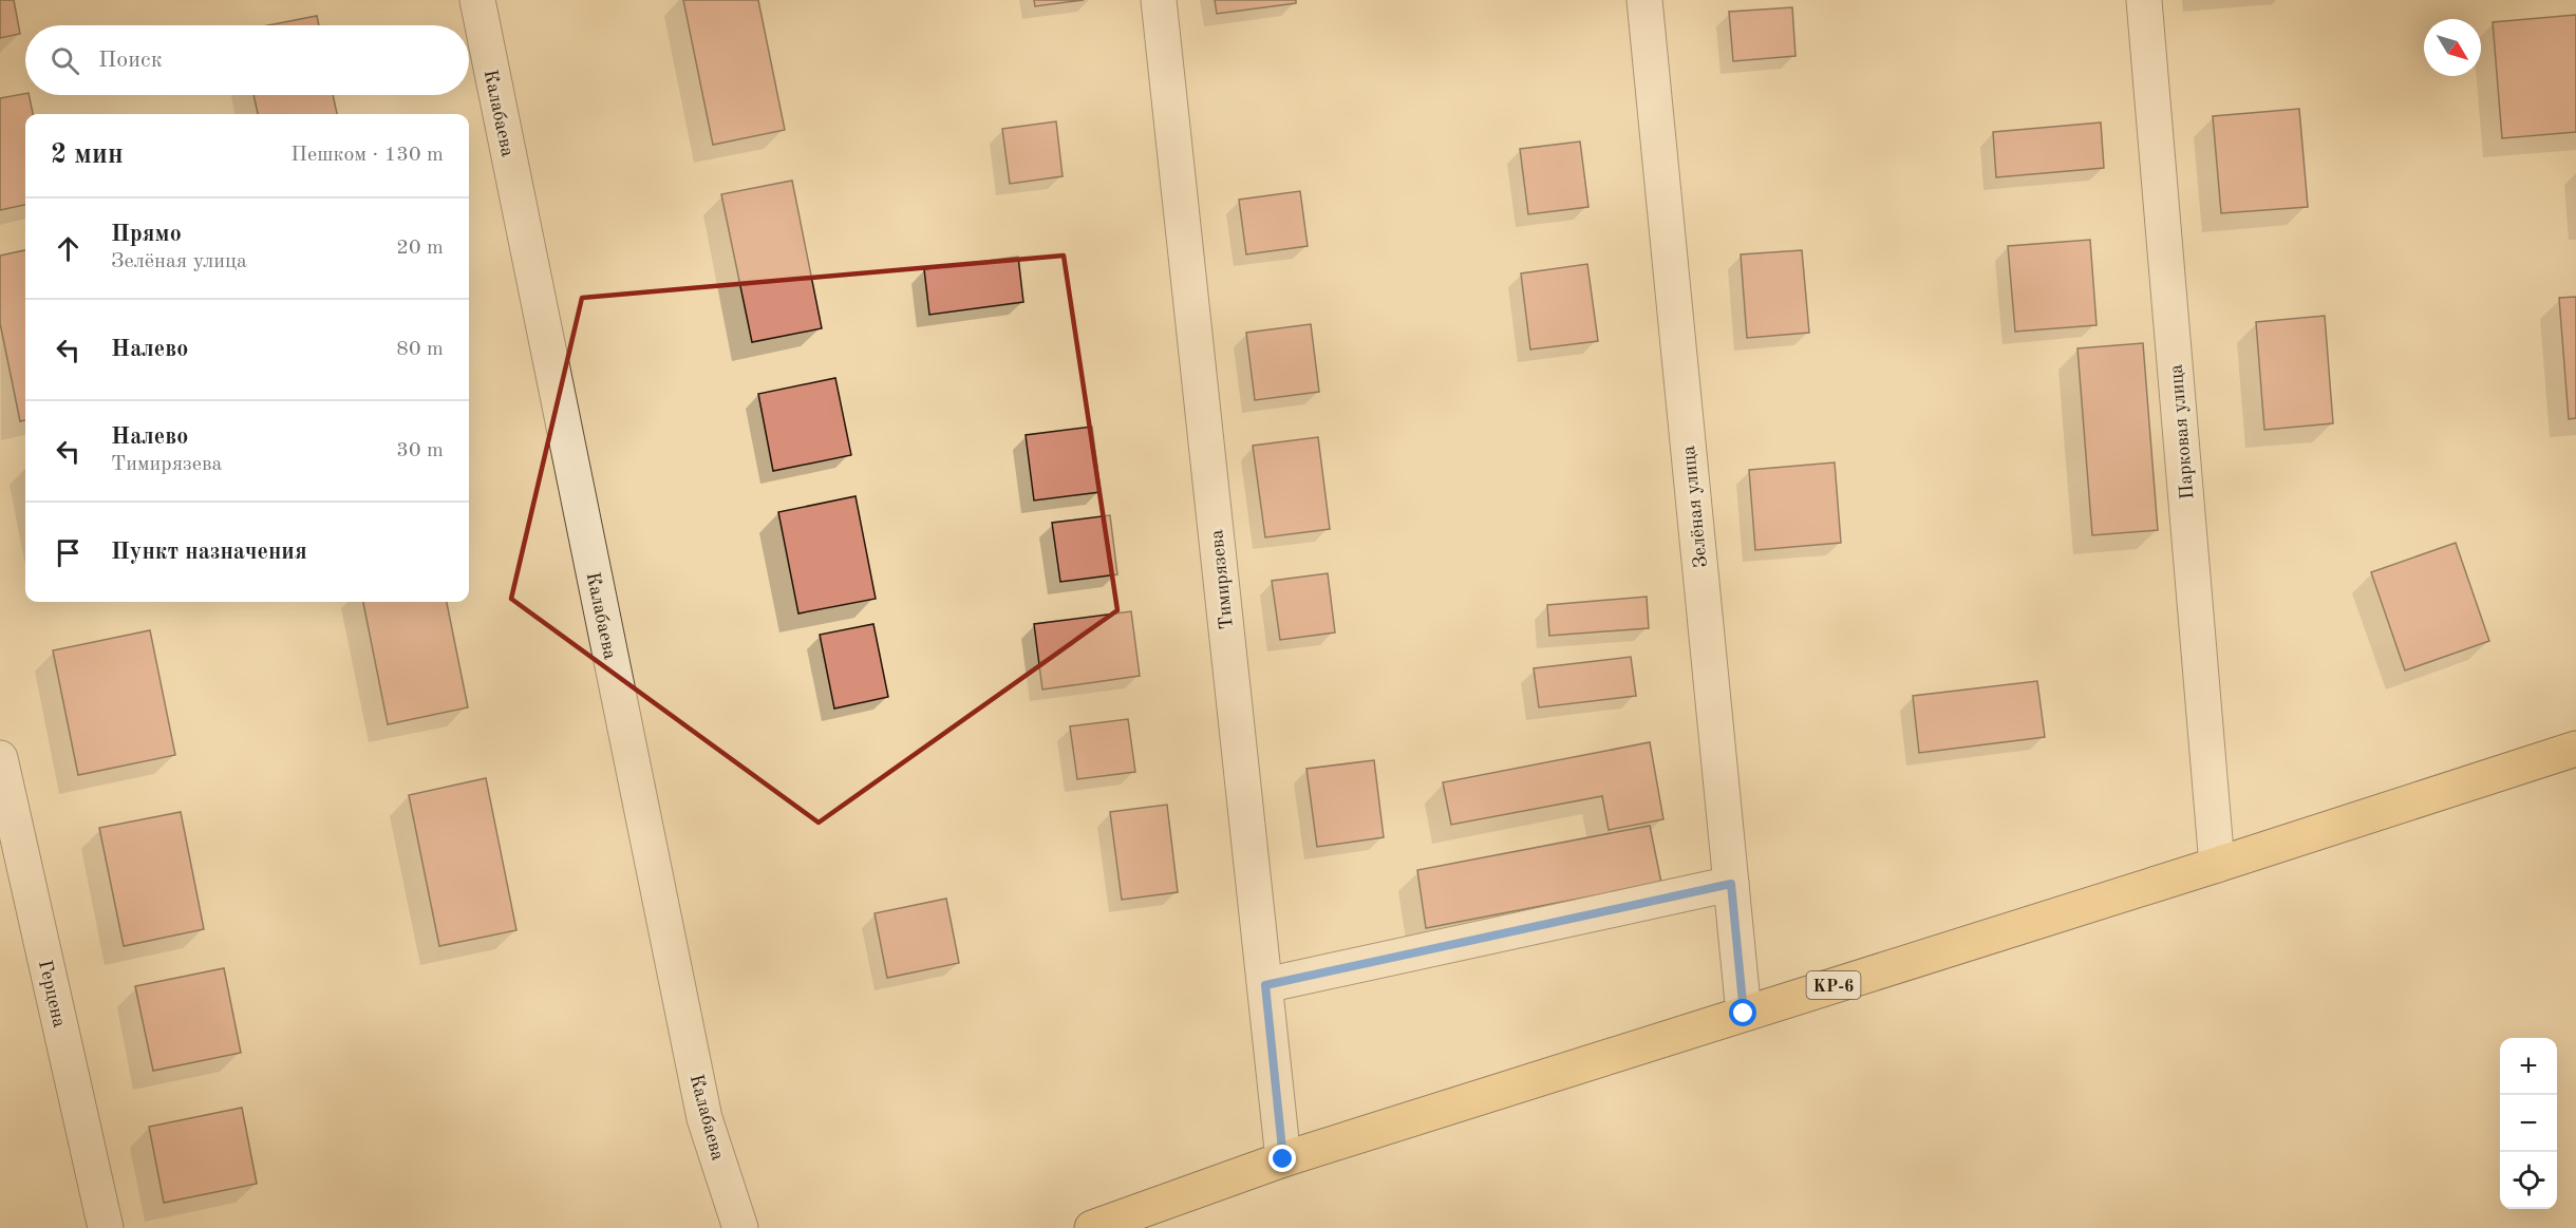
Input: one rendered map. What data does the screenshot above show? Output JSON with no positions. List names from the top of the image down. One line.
{"streets":{"highway":["KP-6"],"street":["Калабаева","Парковая улица","Зелёная улица","Тимирязева","Герцена"]},"crossings":[["Парковая улица","KP-6"],["Зелёная улица","KP-6"],["Тимирязева","KP-6"]],"north":"bottom right","page":{"search":"Поиск","heading":["2 мин","Пешком · 130 m"],"list":[["Прямо","Зелёная улица","20 m"],["Налево","80 m"],["Налево","Тимирязева","30 m"],"Пункт назначения"],"map_buttons":["+","−"]}}
